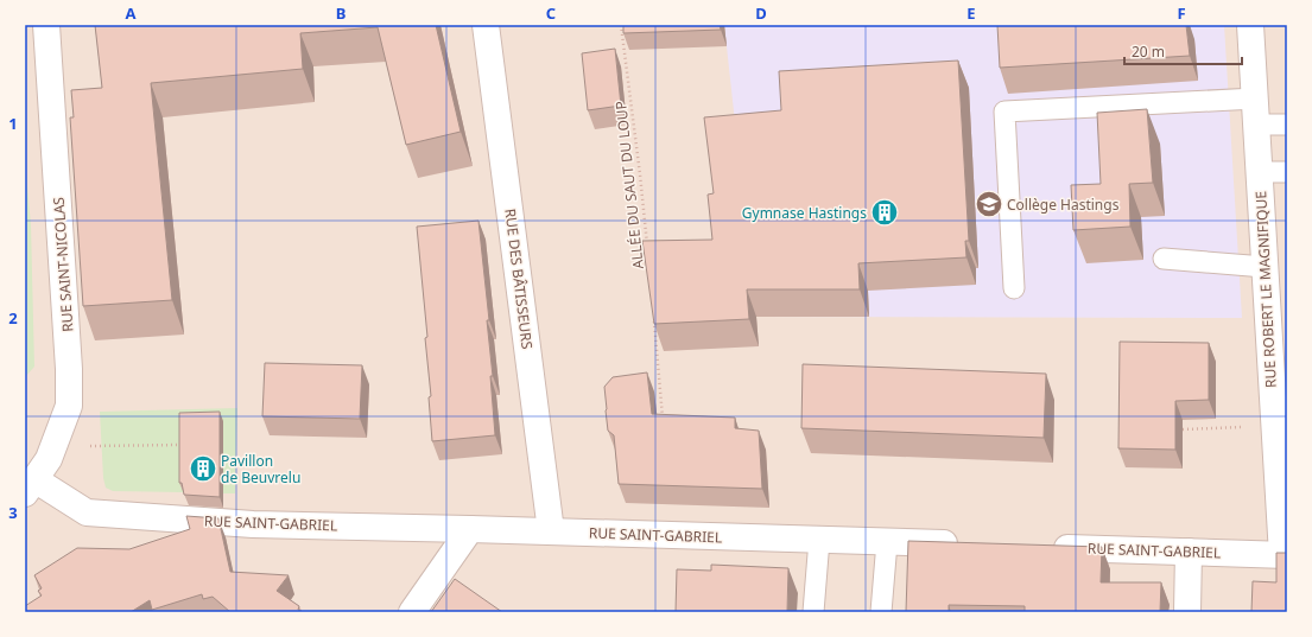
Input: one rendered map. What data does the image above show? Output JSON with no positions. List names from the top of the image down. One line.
{"streets":{"street":["RUE SAINT-NICOLAS","RUE DES BÂTISSEURS","RUE ROBERT LE MAGNIFIQUE","RUE SAINT-GABRIEL"],"path":["ALLÉE DU SAUT DU LOUP"]},"crossings":[["RUE SAINT-NICOLAS","RUE SAINT-GABRIEL"],["RUE DES BÂTISSEURS","RUE SAINT-GABRIEL"],["RUE ROBERT LE MAGNIFIQUE","RUE SAINT-GABRIEL"]],"places":{"school or university":["Collège Hastings"],"building":["Gymnase Hastings","Pavillon de Beuvrelu"]},"scale_bar":"20 m","grid":{"columns":["A","B","C","D","E","F"],"rows":["1","2","3"]}}
